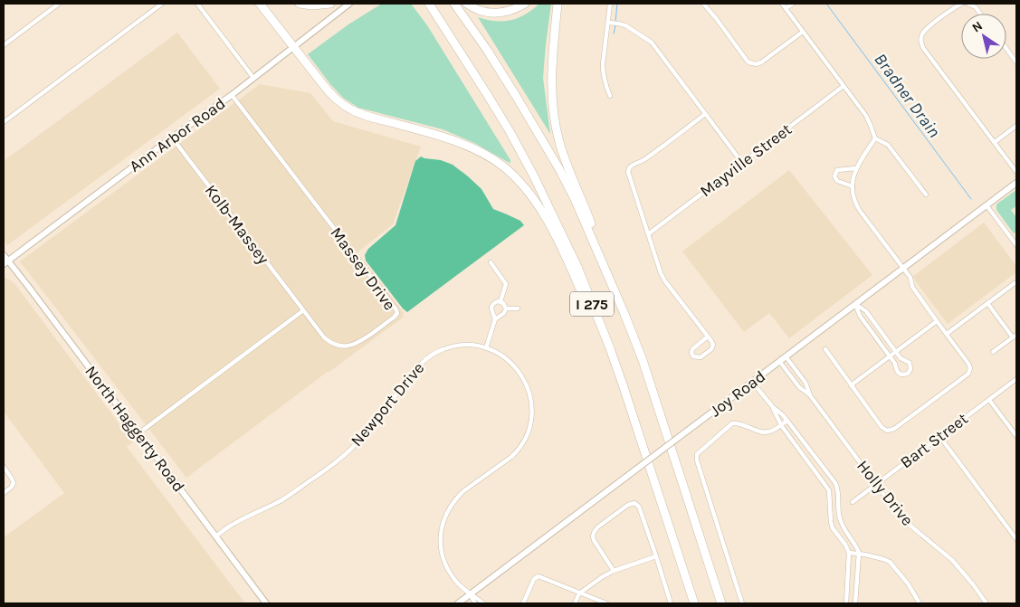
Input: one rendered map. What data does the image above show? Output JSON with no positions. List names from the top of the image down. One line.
{"streets":{"highway":["I 275"],"main road":["Ann Arbor Road","Joy Road","North Haggerty Road"],"street":["Mayville Street","Kolb-Massey","Massey Drive","Newport Drive","Bart Street","Holly Drive"]},"crossings":[["Ann Arbor Road","Kolb-Massey"],["Ann Arbor Road","Massey Drive"],["Ann Arbor Road","North Haggerty Road"],["Kolb-Massey","Massey Drive"],["Joy Road","Newport Drive"],["Joy Road","Holly Drive"],["Newport Drive","North Haggerty Road"],["Bart Street","Holly Drive"]],"water":["Bradner Drain"],"north":"top left"}
